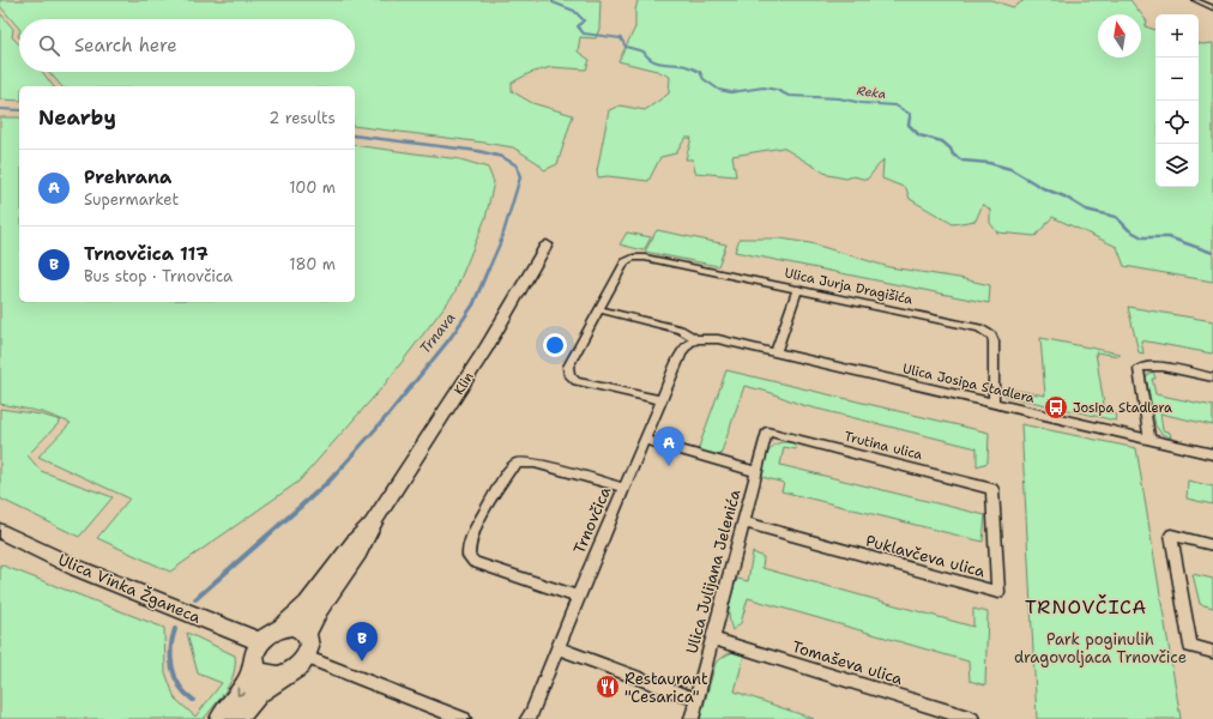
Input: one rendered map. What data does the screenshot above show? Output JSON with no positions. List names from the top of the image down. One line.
{"streets":{"street":["Ulica Jurja Dragišića","Klin","Ulica Josipa Stadlera","Trutina ulica","Trnovčica","Puklavčeva ulica","Ulica Julijana Jelenića","Ulica Vinka Žganeca","Tomaševa ulica"]},"crossings":[["Ulica Jurja Dragišića","Ulica Josipa Stadlera"],["Klin","Ulica Vinka Žganeca"],["Ulica Josipa Stadlera","Trnovčica"],["Trutina ulica","Puklavčeva ulica"],["Trutina ulica","Ulica Julijana Jelenića"],["Puklavčeva ulica","Ulica Julijana Jelenića"],["Ulica Julijana Jelenića","Tomaševa ulica"]],"districts":["TRNOVČICA"],"water":["Reka","Trnava"],"parks":["Park poginulih dragovoljaca Trnovčice"],"places":{"bus stop":["Josipa Stadlera"],"restaurant":["Restaurant \"Cesarica\""]},"north":"top","page":{"map_buttons":["+","−"],"search":"Search here","heading":["Nearby","2 results"],"list":[{"mark":"A","name":"Prehrana","note":"Supermarket","value":"100 m"},{"mark":"B","name":"Trnovčica 117","note":"Bus stop · Trnovčica","value":"180 m"}],"pins":["A","B"]}}
